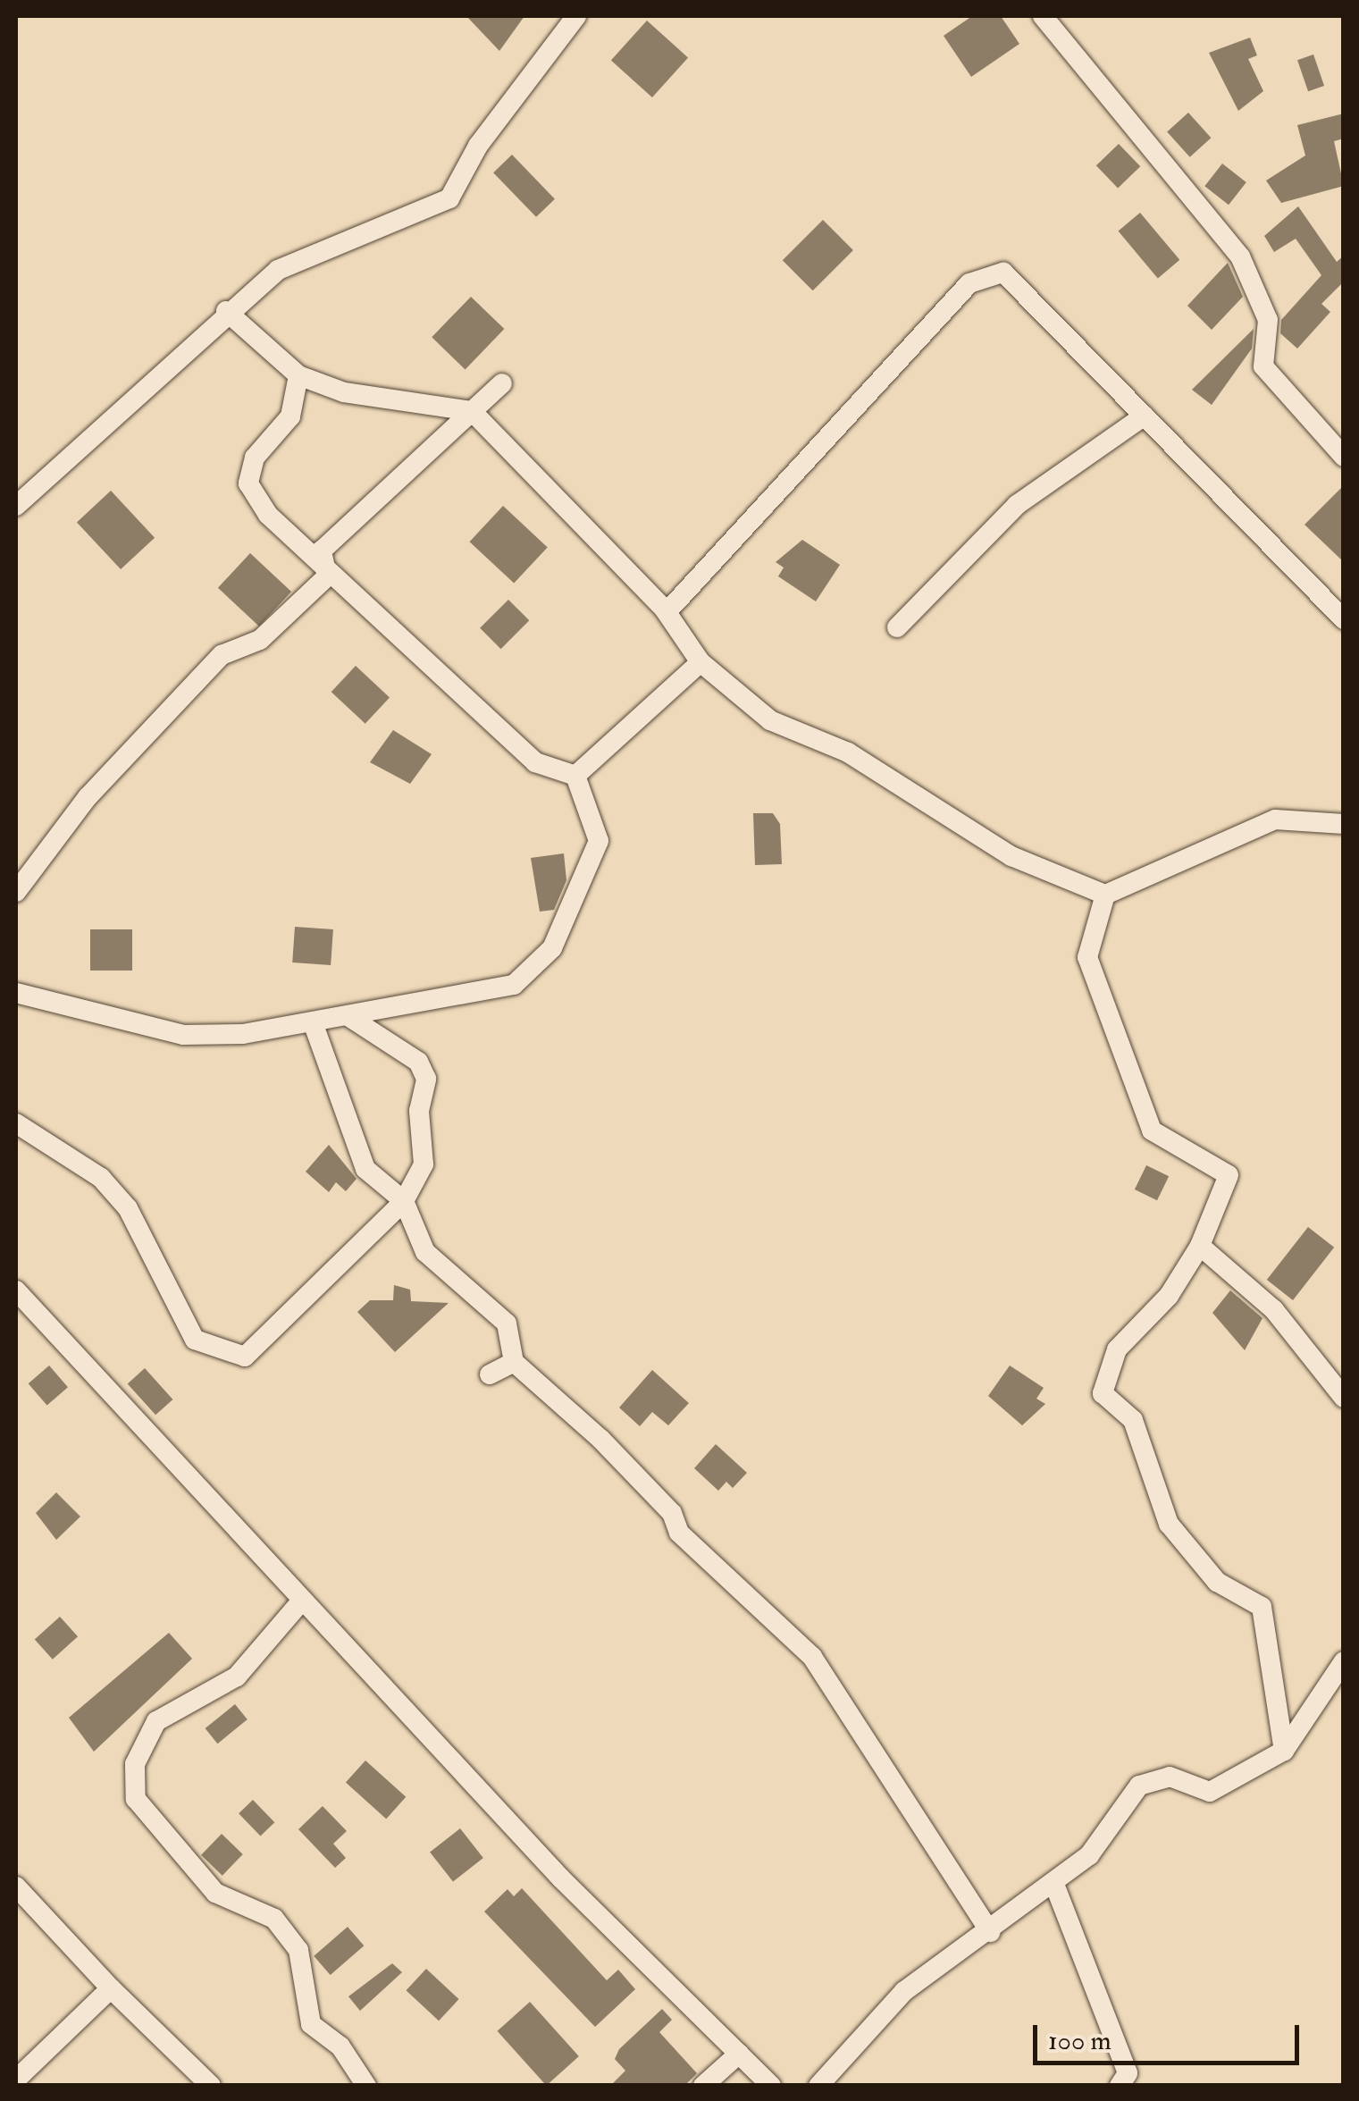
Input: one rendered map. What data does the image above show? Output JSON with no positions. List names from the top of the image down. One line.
{"scale_bar":"100 m"}
